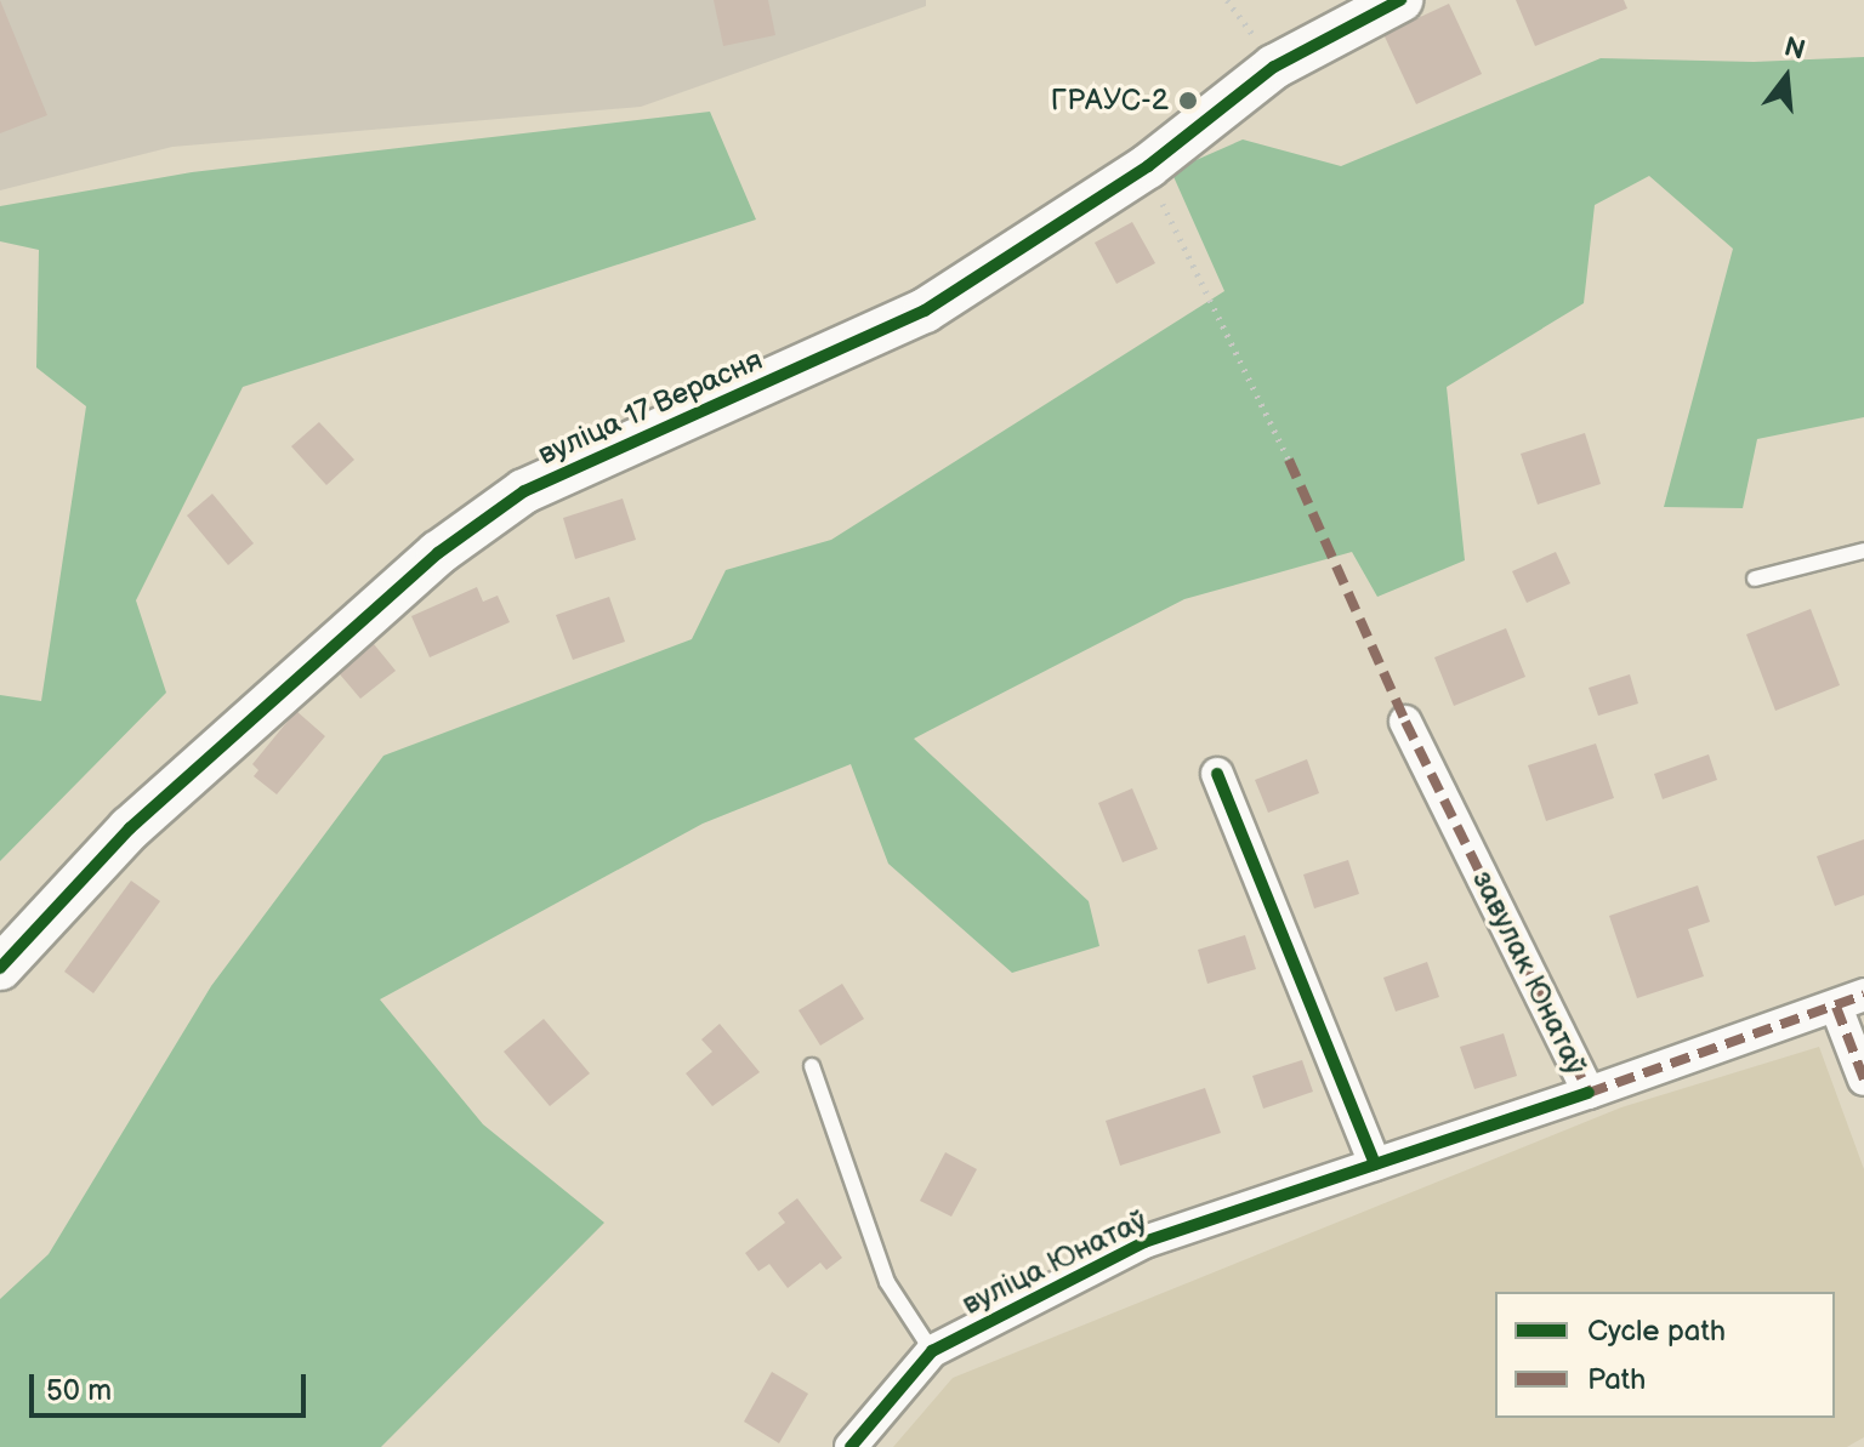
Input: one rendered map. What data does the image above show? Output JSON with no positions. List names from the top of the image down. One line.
{"streets":{"street":["вуліца 17 Верасня","завулак Юнатаў","вуліца Юнатаў"]},"crossings":[["завулак Юнатаў","вуліца Юнатаў"]],"places":["ГРАУС-2"],"legend":["Cycle path","Path"],"scale_bar":"50 m","north":"top"}
